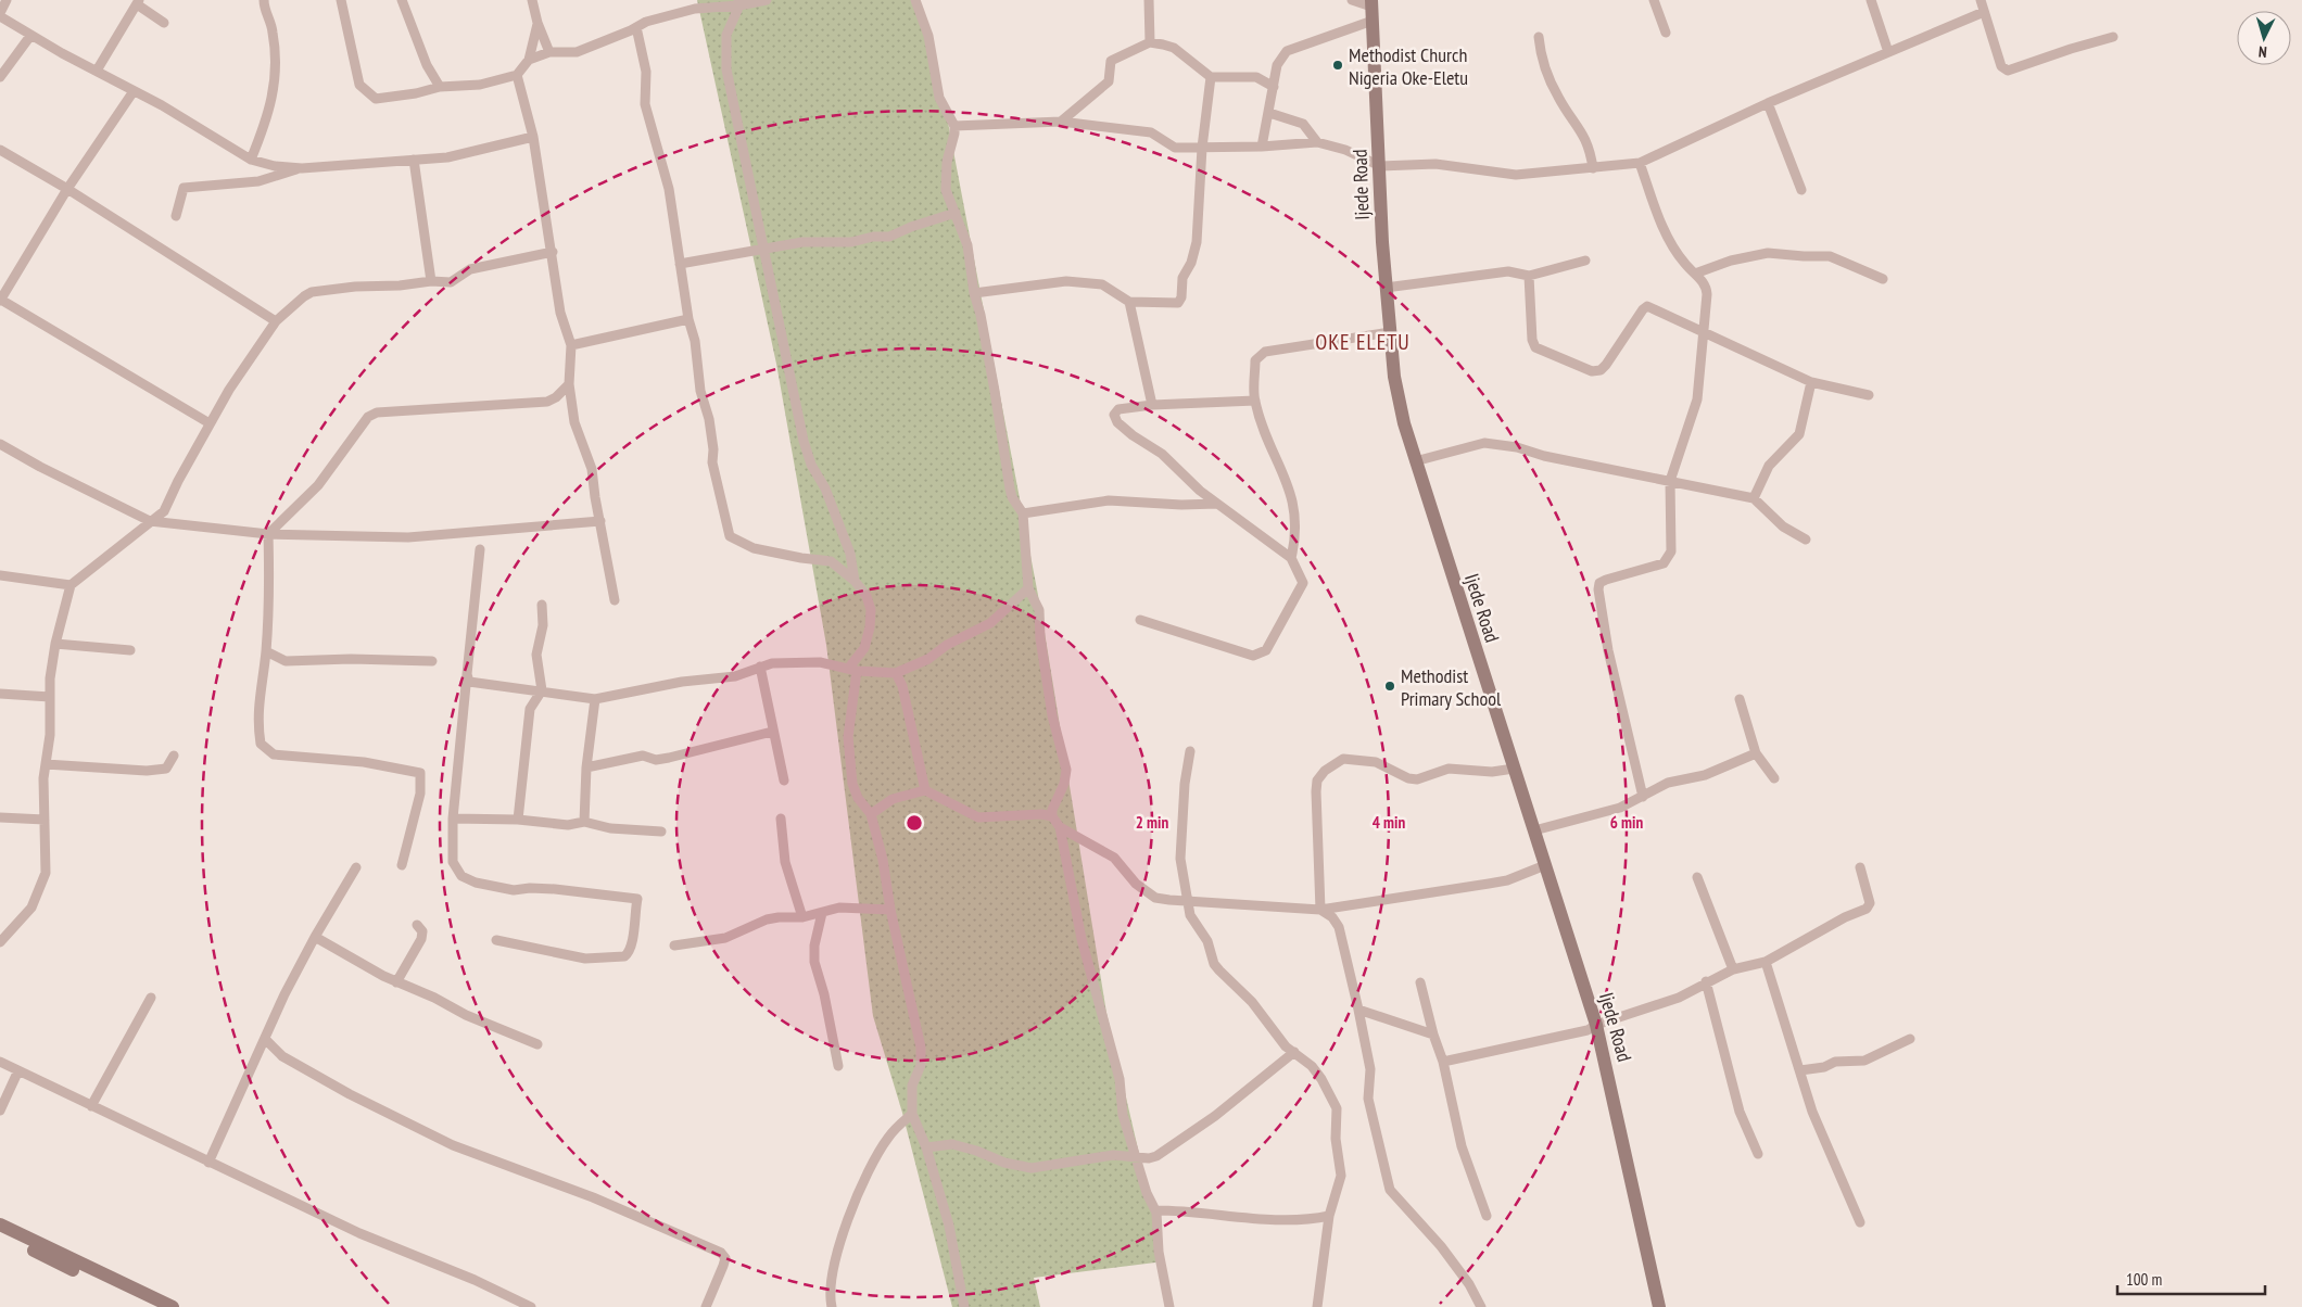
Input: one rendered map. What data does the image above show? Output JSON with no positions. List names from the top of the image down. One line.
{"streets":{"main road":["Ijede Road"]},"districts":["OKE ELETU"],"places":["Methodist Church Nigeria Oke-Eletu","Methodist Primary School"],"scale_bar":"100 m","north":"bottom","rings":["2 min","4 min","6 min"]}
